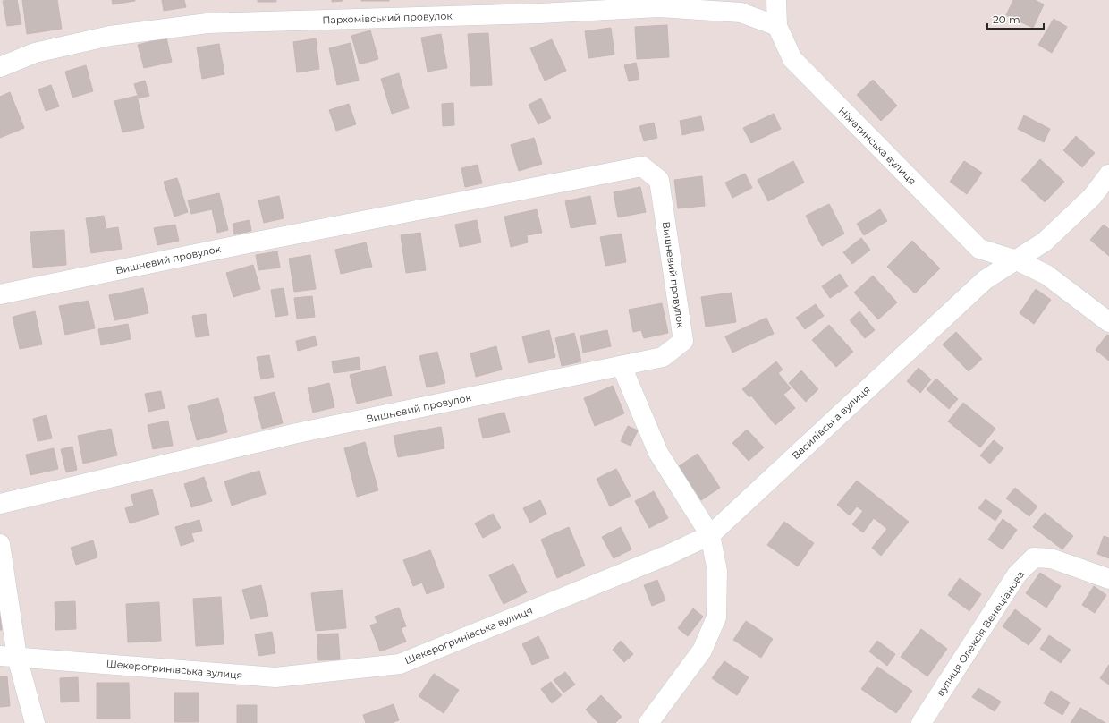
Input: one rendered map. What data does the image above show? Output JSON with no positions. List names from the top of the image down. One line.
{"streets":{"street":["Пархомівський провулок","Ніжатинська вулиця","Вишневий провулок","Василівська вулиця","вулиця Олексія Венеціанова","Шекерогринівська вулиця"]},"crossings":[["Пархомівський провулок","Ніжатинська вулиця"],["Ніжатинська вулиця","Василівська вулиця"],["Василівська вулиця","Шекерогринівська вулиця"]],"scale_bar":"20 m"}
